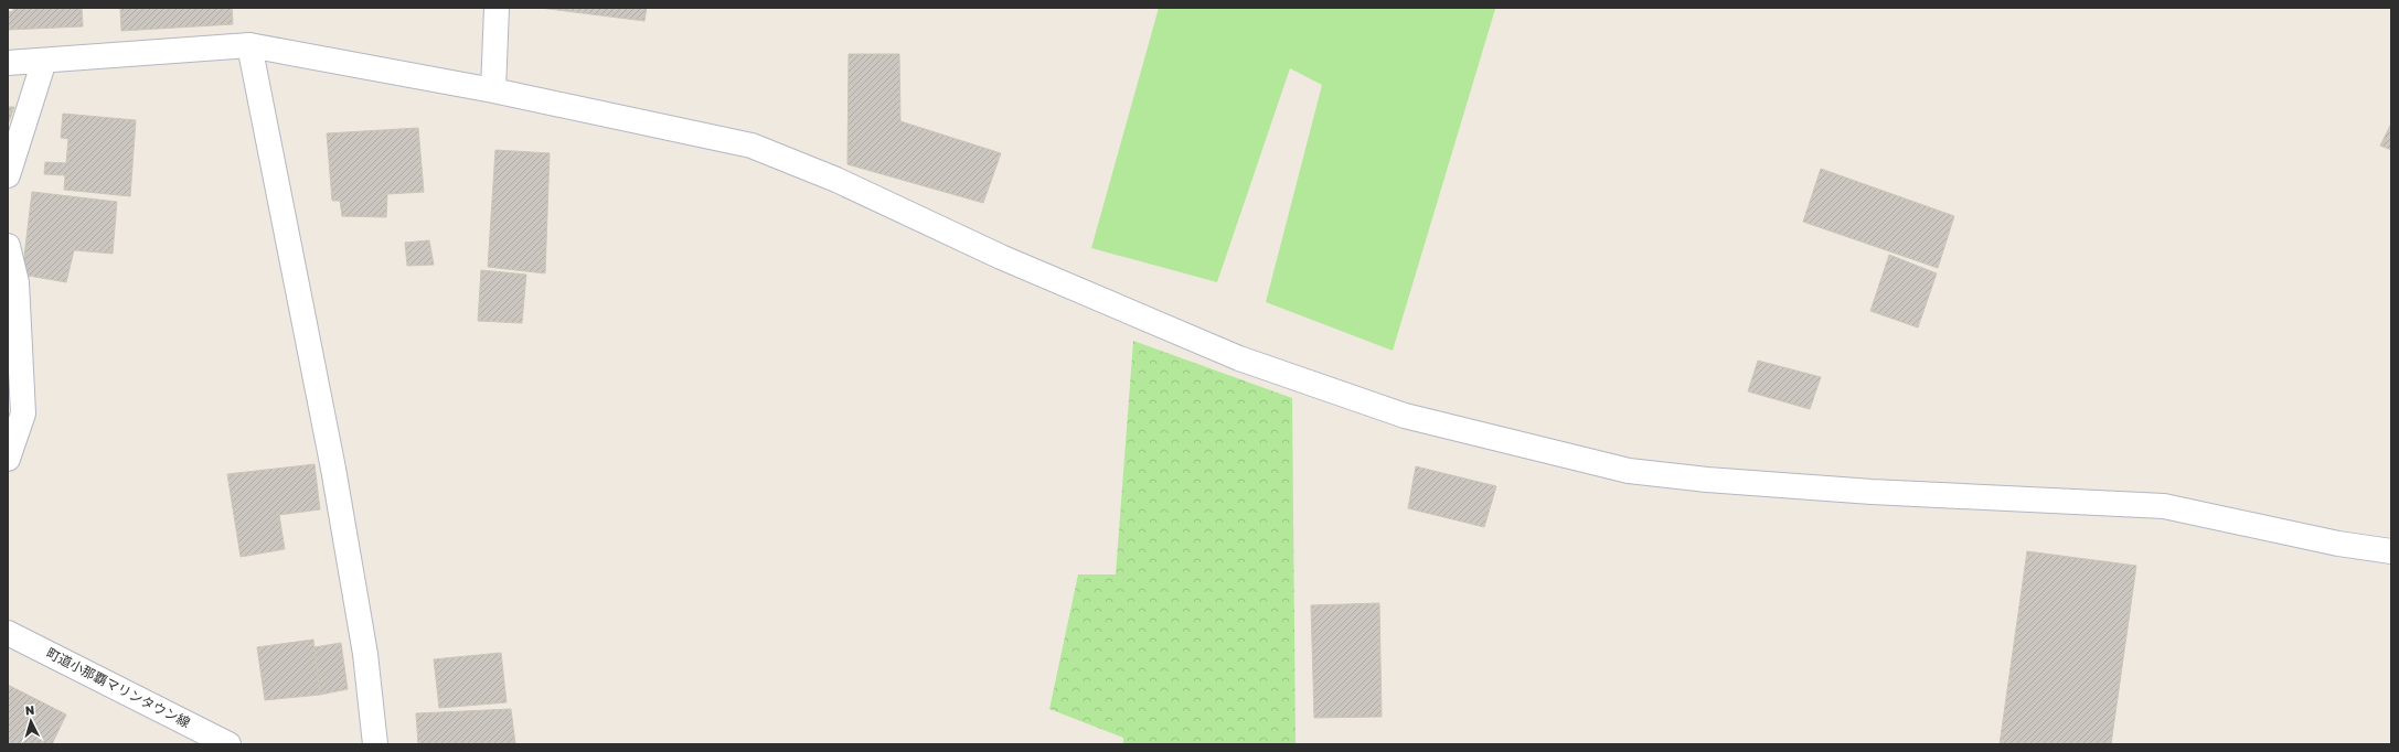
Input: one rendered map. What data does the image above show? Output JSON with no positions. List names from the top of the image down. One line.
{"streets":{"street":["町道小那覇マリンタウン線"]},"north":"top"}
